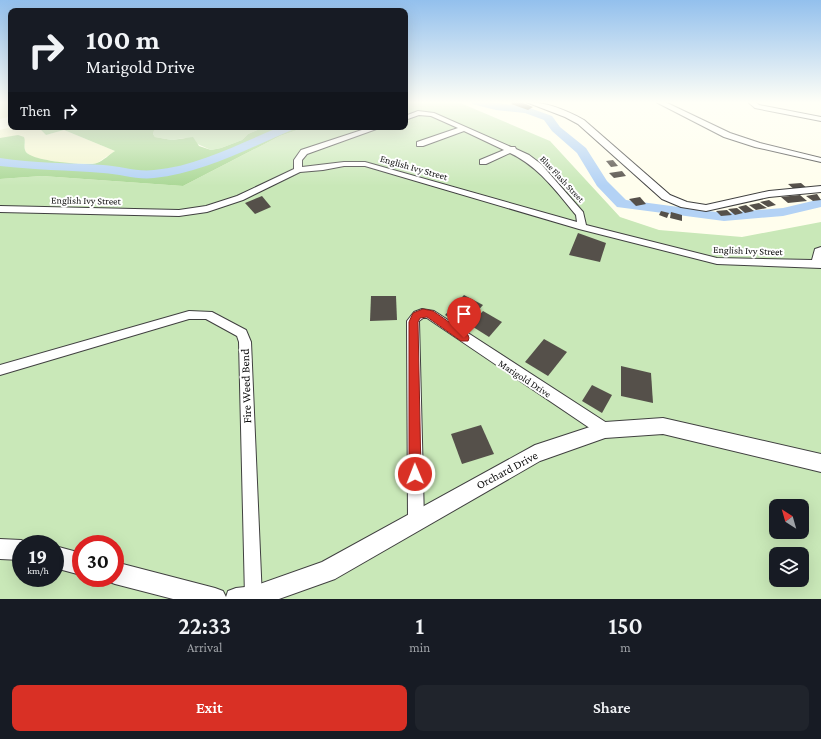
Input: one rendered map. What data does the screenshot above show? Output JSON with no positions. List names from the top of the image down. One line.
{"streets":{"street":["English Ivy Street","Blue Flash Street","Marigold Drive","Fire Weed Bend","Orchard Drive"]},"crossings":[["English Ivy Street","Blue Flash Street"],["Marigold Drive","Orchard Drive"],["Fire Weed Bend","Orchard Drive"]],"north":"top left","page":{"turn":["100 m","Marigold Drive"],"then":"Then","speed":"19 km/h","limit":"30","eta":["22:33","Arrival","1","min","150","m"],"buttons":["Exit","Share"]}}
